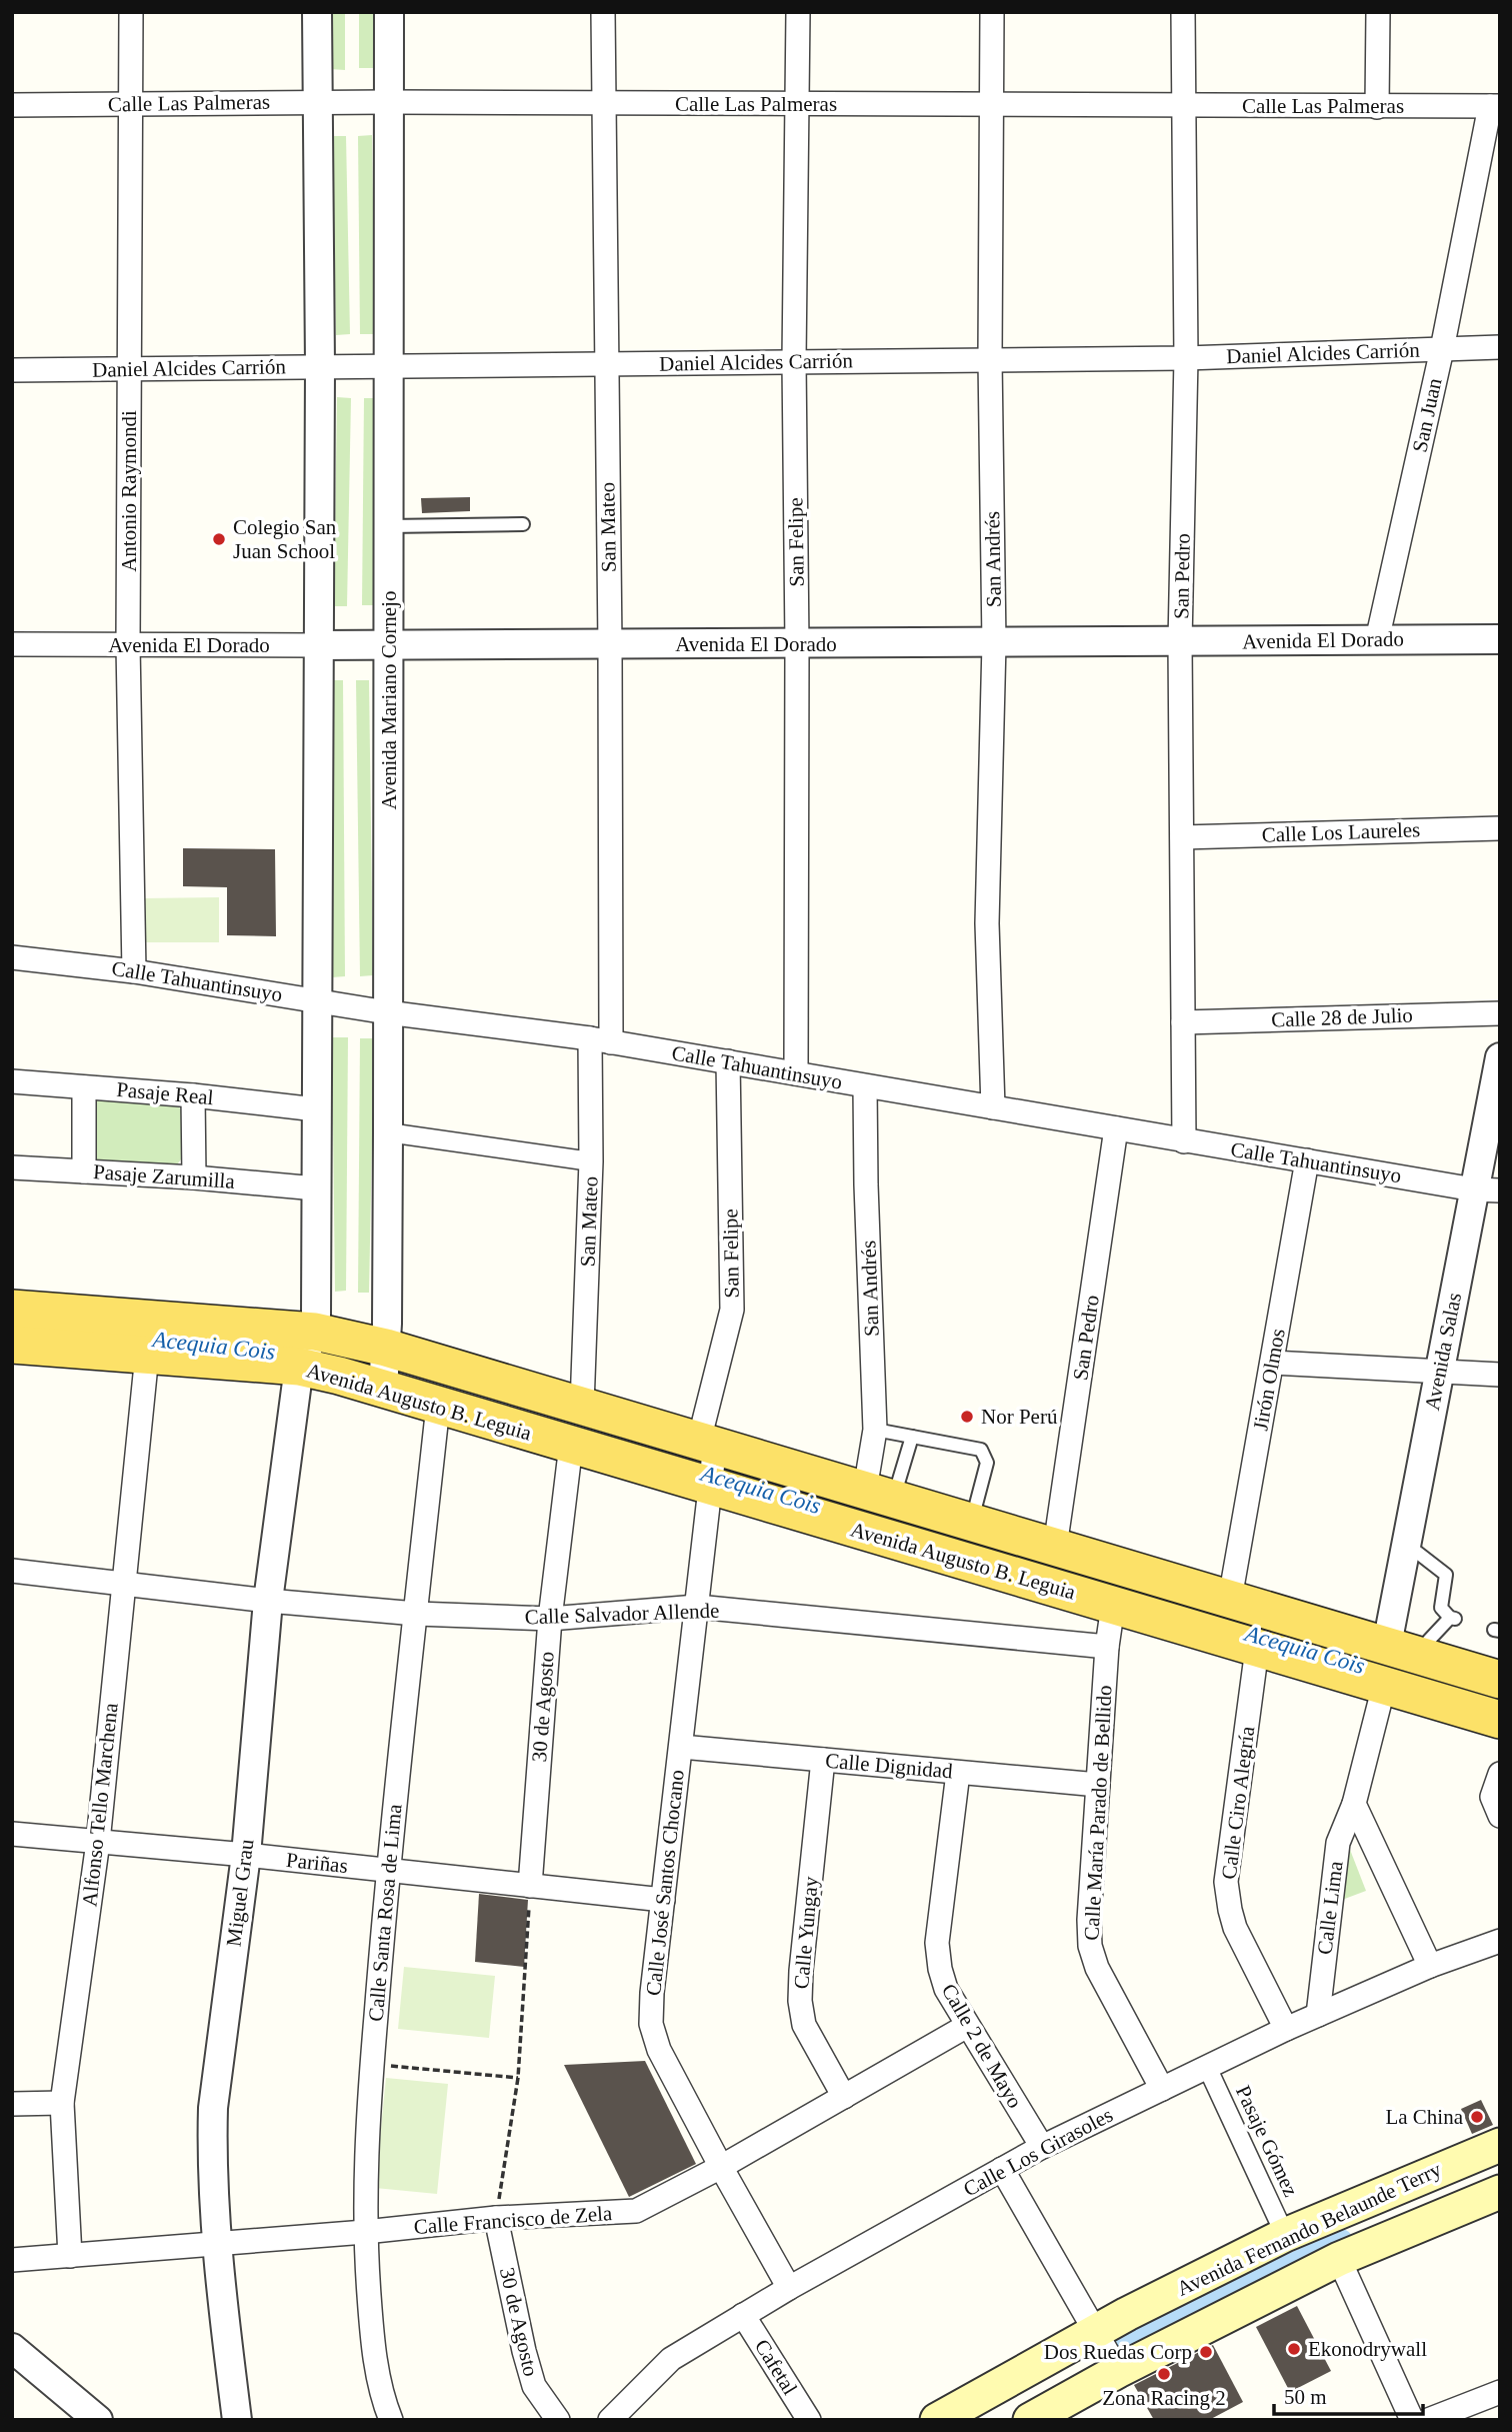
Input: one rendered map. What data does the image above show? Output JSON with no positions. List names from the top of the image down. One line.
{"streets":{"main road":["Avenida Augusto B. Leguia","Avenida Fernando Belaunde Terry"],"street":["Calle Las Palmeras","Daniel Alcides Carrión","San Juan","Antonio Raymondi","San Mateo","San Felipe","San Andrés","San Pedro","Avenida El Dorado","Avenida Mariano Cornejo","Calle Los Laureles","Calle Tahuantinsuyo","Calle 28 de Julio","Pasaje Real","Pasaje Zarumilla","Avenida Salas","Jirón Olmos","Calle Salvador Allende","30 de Agosto","Calle Dignidad","Calle Ciro Alegría","Alfonso Tello Marchena","Calle María Parado de Bellido","Pariñas","Calle José Santos Chocano","Miguel Grau","Calle Lima","Calle Santa Rosa de Lima","Calle Yungay","Calle 2 de Mayo","Pasaje Gómez","Calle Los Girasoles","Calle Francisco de Zela","Cafetal"]},"crossings":[["Calle Las Palmeras","San Juan"],["Calle Las Palmeras","Antonio Raymondi"],["Calle Las Palmeras","San Mateo"],["Calle Las Palmeras","San Felipe"],["Calle Las Palmeras","San Andrés"],["Calle Las Palmeras","San Pedro"],["Calle Las Palmeras","Avenida Mariano Cornejo"],["Daniel Alcides Carrión","San Juan"],["Daniel Alcides Carrión","Antonio Raymondi"],["Daniel Alcides Carrión","San Mateo"],["Daniel Alcides Carrión","San Felipe"],["Daniel Alcides Carrión","San Andrés"],["Daniel Alcides Carrión","San Pedro"],["Daniel Alcides Carrión","Avenida Mariano Cornejo"],["San Juan","Avenida El Dorado"],["Antonio Raymondi","Avenida El Dorado"],["Antonio Raymondi","Calle Tahuantinsuyo"],["San Mateo","Avenida El Dorado"],["San Mateo","Calle Tahuantinsuyo"],["San Mateo","Avenida Augusto B. Leguia"],["San Felipe","Avenida El Dorado"],["San Felipe","Calle Tahuantinsuyo"],["San Felipe","Avenida Augusto B. Leguia"],["San Felipe","Calle José Santos Chocano"],["San Andrés","Avenida El Dorado"],["San Andrés","Calle Tahuantinsuyo"],["San Andrés","Avenida Augusto B. Leguia"],["San Pedro","Avenida El Dorado"],["San Pedro","Calle Los Laureles"],["San Pedro","Calle Tahuantinsuyo"],["San Pedro","Calle 28 de Julio"],["San Pedro","Avenida Augusto B. Leguia"],["Avenida El Dorado","Avenida Mariano Cornejo"],["Avenida Mariano Cornejo","Calle Tahuantinsuyo"],["Avenida Mariano Cornejo","Avenida Augusto B. Leguia"],["Calle Tahuantinsuyo","Avenida Salas"],["Calle Tahuantinsuyo","Jirón Olmos"],["Avenida Salas","Avenida Augusto B. Leguia"],["Jirón Olmos","Avenida Augusto B. Leguia"],["Avenida Augusto B. Leguia","30 de Agosto"],["Avenida Augusto B. Leguia","Calle Ciro Alegría"],["Avenida Augusto B. Leguia","Alfonso Tello Marchena"],["Avenida Augusto B. Leguia","Calle María Parado de Bellido"],["Avenida Augusto B. Leguia","Calle José Santos Chocano"],["Avenida Augusto B. Leguia","Miguel Grau"],["Avenida Augusto B. Leguia","Calle Lima"],["Avenida Augusto B. Leguia","Calle Santa Rosa de Lima"],["Calle Salvador Allende","30 de Agosto"],["Calle Salvador Allende","Alfonso Tello Marchena"],["Calle Salvador Allende","Calle María Parado de Bellido"],["Calle Salvador Allende","Calle José Santos Chocano"],["Calle Salvador Allende","Miguel Grau"],["Calle Salvador Allende","Calle Santa Rosa de Lima"],["30 de Agosto","Pariñas"],["30 de Agosto","Calle Francisco de Zela"],["Calle Dignidad","Calle María Parado de Bellido"],["Calle Dignidad","Calle José Santos Chocano"],["Calle Dignidad","Calle Yungay"],["Calle Dignidad","Calle 2 de Mayo"],["Calle Ciro Alegría","Calle Los Girasoles"],["Alfonso Tello Marchena","Pariñas"],["Alfonso Tello Marchena","Calle Francisco de Zela"],["Calle María Parado de Bellido","Calle Los Girasoles"],["Pariñas","Calle José Santos Chocano"],["Pariñas","Miguel Grau"],["Pariñas","Calle Santa Rosa de Lima"],["Calle José Santos Chocano","Calle Los Girasoles"],["Calle José Santos Chocano","Calle Francisco de Zela"],["Miguel Grau","Calle Francisco de Zela"],["Calle Lima","Calle Los Girasoles"],["Calle Santa Rosa de Lima","Calle Francisco de Zela"],["Calle Yungay","Calle Francisco de Zela"],["Calle 2 de Mayo","Calle Los Girasoles"],["Calle 2 de Mayo","Calle Francisco de Zela"],["Pasaje Gómez","Calle Los Girasoles"],["Pasaje Gómez","Avenida Fernando Belaunde Terry"],["Calle Los Girasoles","Cafetal"]],"water":["Acequia Cois"],"places":["Colegio San Juan School","Nor Perú","La China","Ekonodrywall","Dos Ruedas Corp","Zona Racing 2"],"scale_bar":"50 m"}
